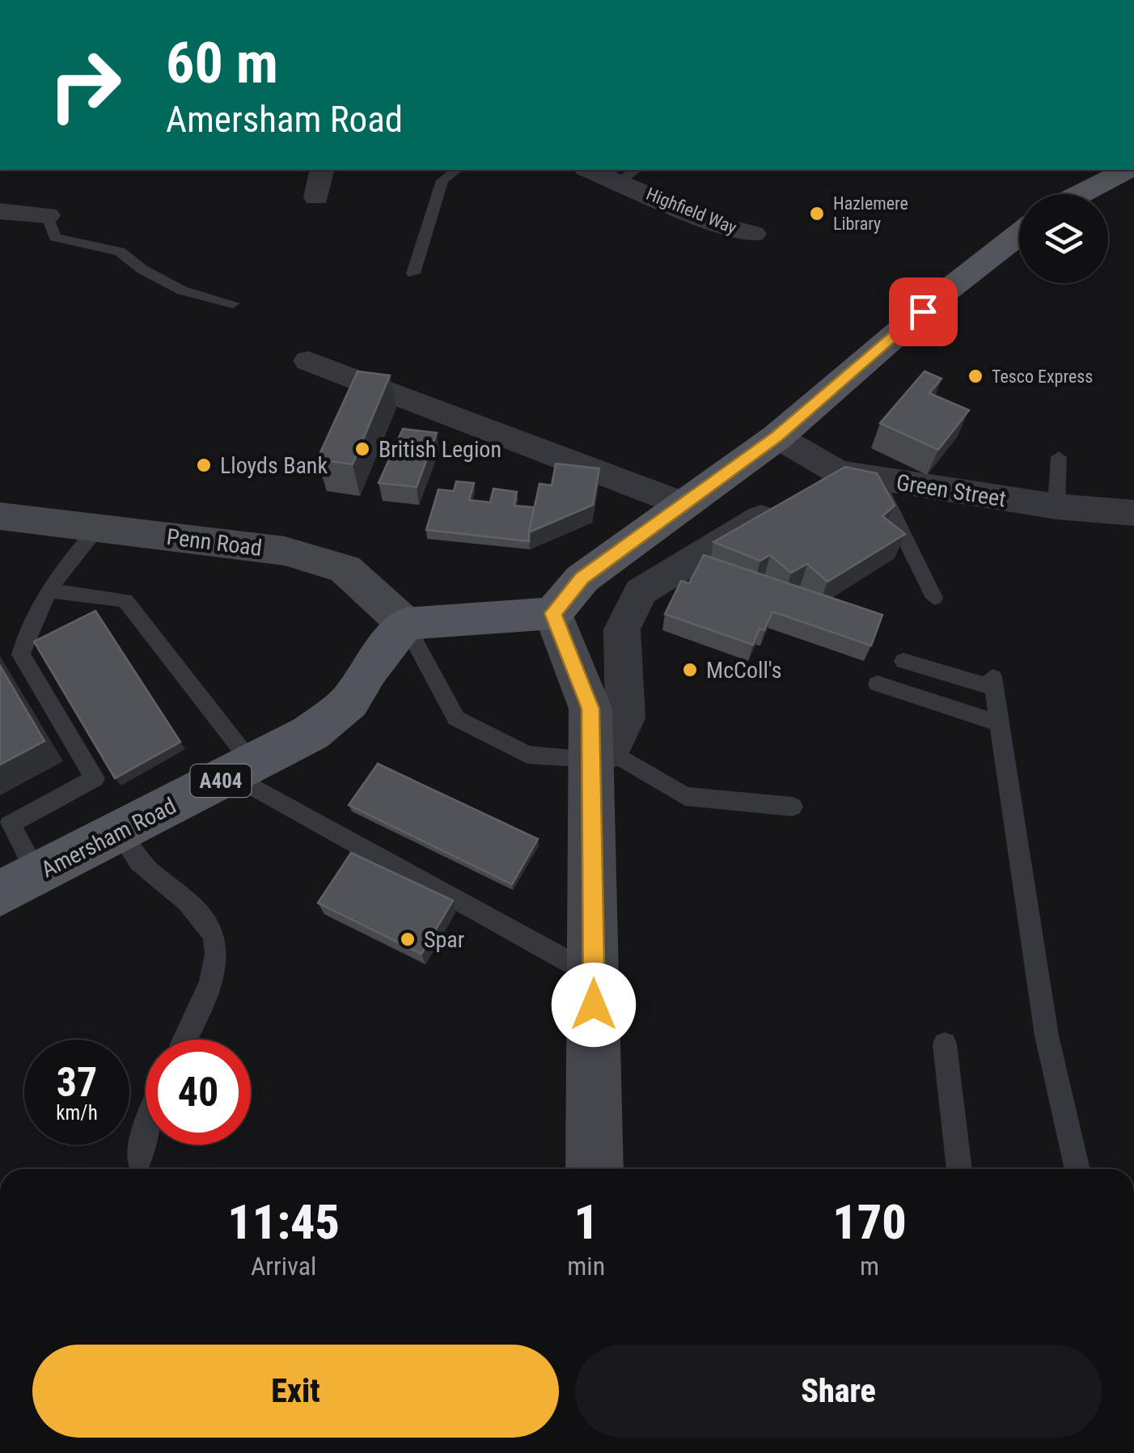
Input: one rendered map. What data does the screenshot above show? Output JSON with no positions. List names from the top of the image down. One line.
{"streets":{"main road":["A404","Amersham Road"],"street":["Highfield Way","Green Street","Penn Road"]},"crossings":[["Penn Road","Amersham Road"]],"places":["Hazlemere Library","Tesco Express","British Legion","Lloyds Bank","McColl's","Spar"],"page":{"turn":["60 m","Amersham Road"],"speed":"37 km/h","limit":"40","eta":["11:45","Arrival","1","min","170","m"],"buttons":["Exit","Share"]}}
